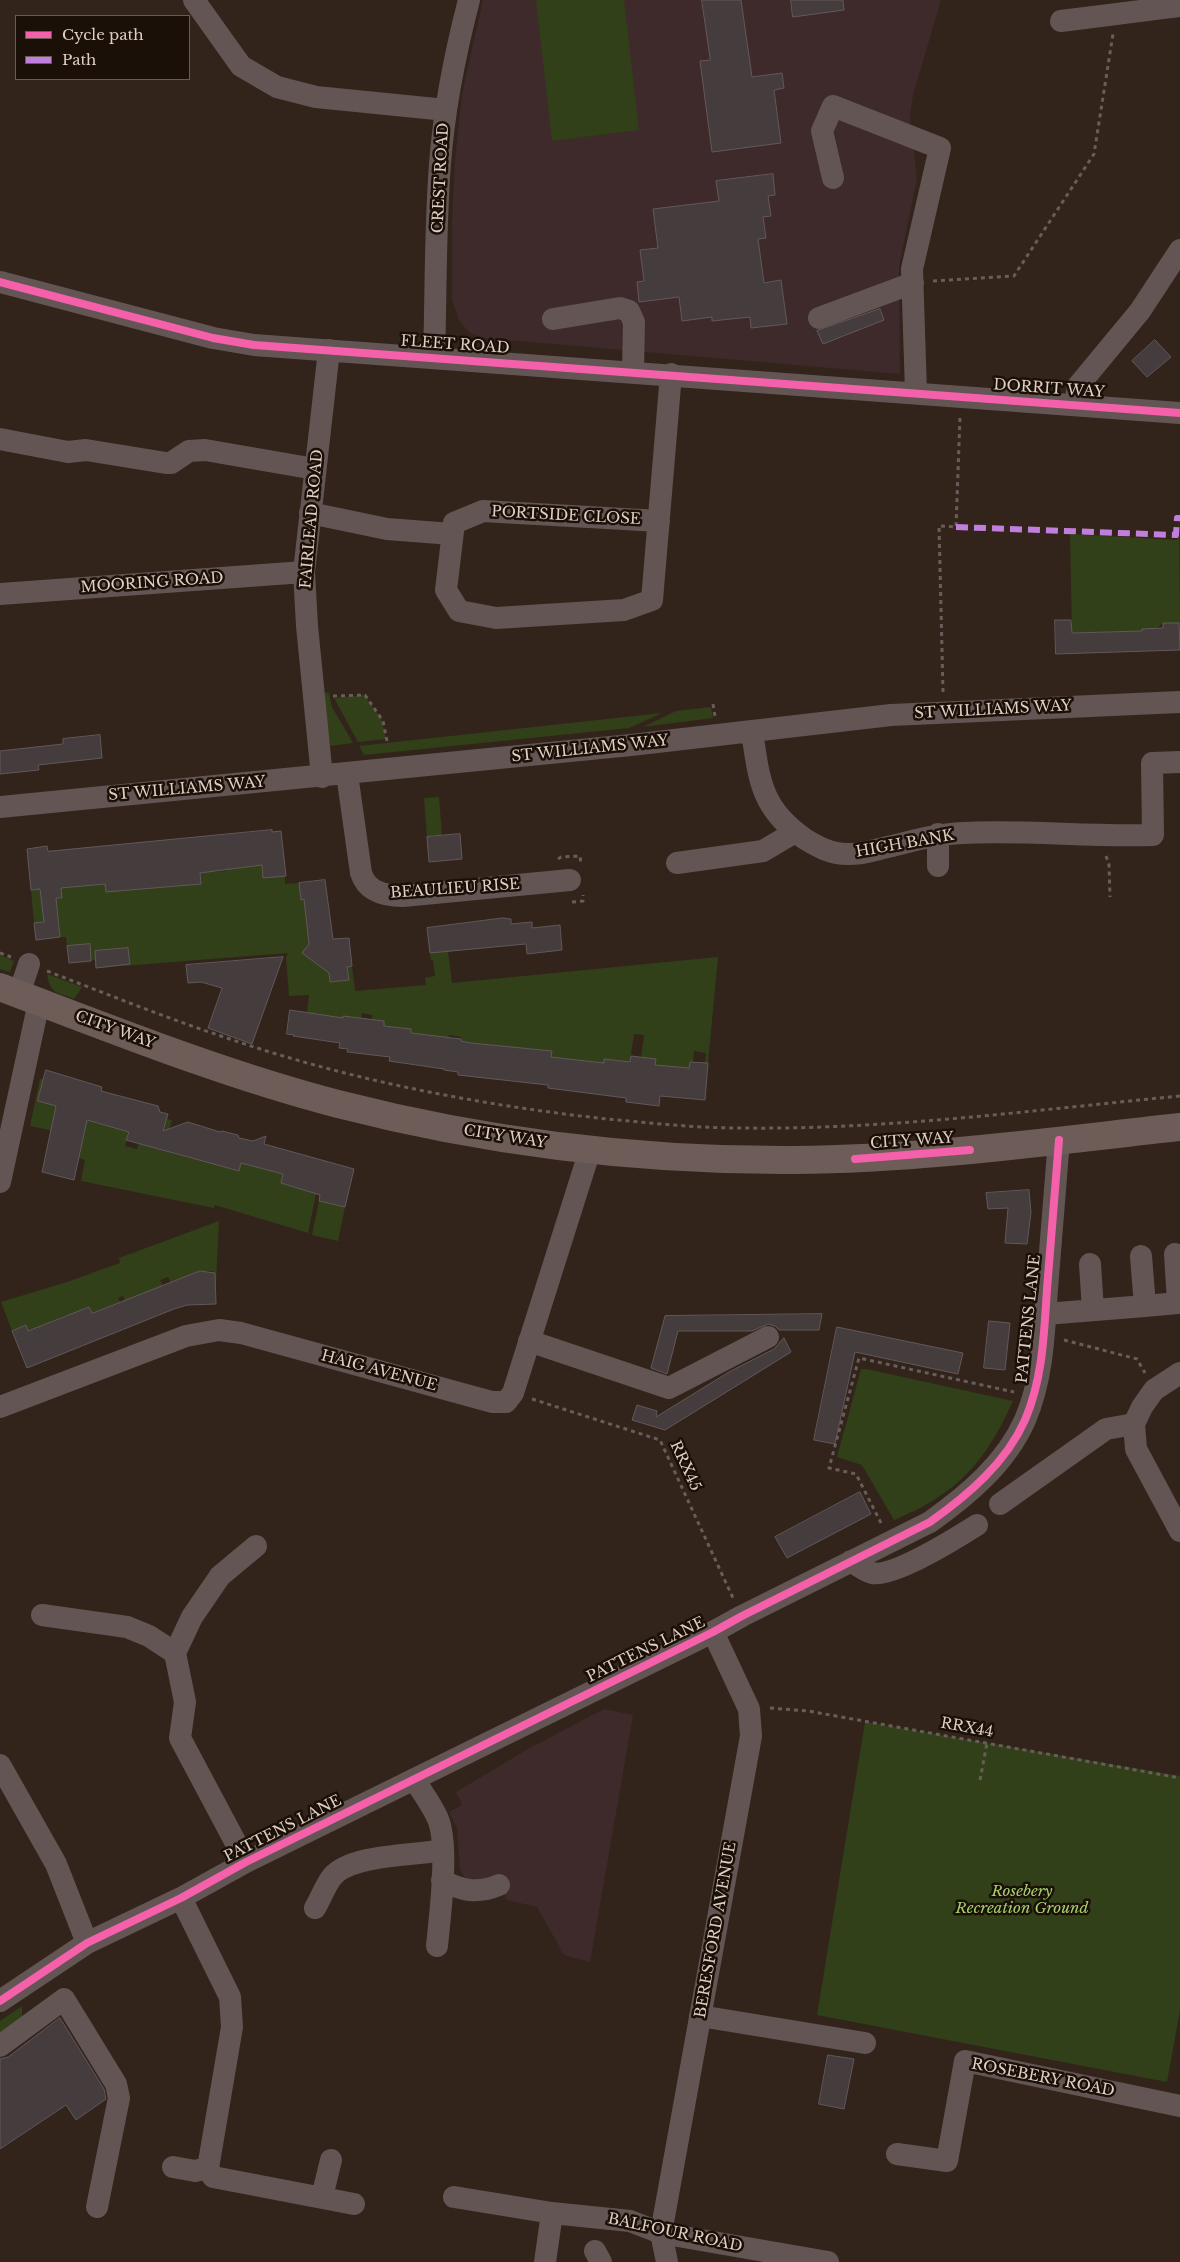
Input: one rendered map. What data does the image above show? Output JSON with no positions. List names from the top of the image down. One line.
{"streets":{"main road":["CITY WAY"],"street":["CREST ROAD","FLEET ROAD","DORRIT WAY","PORTSIDE CLOSE","FAIRLEAD ROAD","MOORING ROAD","ST WILLIAMS WAY","HIGH BANK","BEAULIEU RISE","PATTENS LANE","HAIG AVENUE","BERESFORD AVENUE","ROSEBERY ROAD","BALFOUR ROAD"],"path":["RRX45","RRX44"]},"crossings":[["CREST ROAD","FLEET ROAD"],["FLEET ROAD","DORRIT WAY"],["FLEET ROAD","PORTSIDE CLOSE"],["FLEET ROAD","FAIRLEAD ROAD"],["FAIRLEAD ROAD","MOORING ROAD"],["FAIRLEAD ROAD","ST WILLIAMS WAY"],["ST WILLIAMS WAY","HIGH BANK"],["ST WILLIAMS WAY","BEAULIEU RISE"],["CITY WAY","PATTENS LANE"],["PATTENS LANE","RRX45"],["PATTENS LANE","BERESFORD AVENUE"],["HAIG AVENUE","RRX45"],["RRX44","BERESFORD AVENUE"],["BERESFORD AVENUE","BALFOUR ROAD"]],"parks":["Rosebery Recreation Ground"],"legend":["Cycle path","Path"]}
